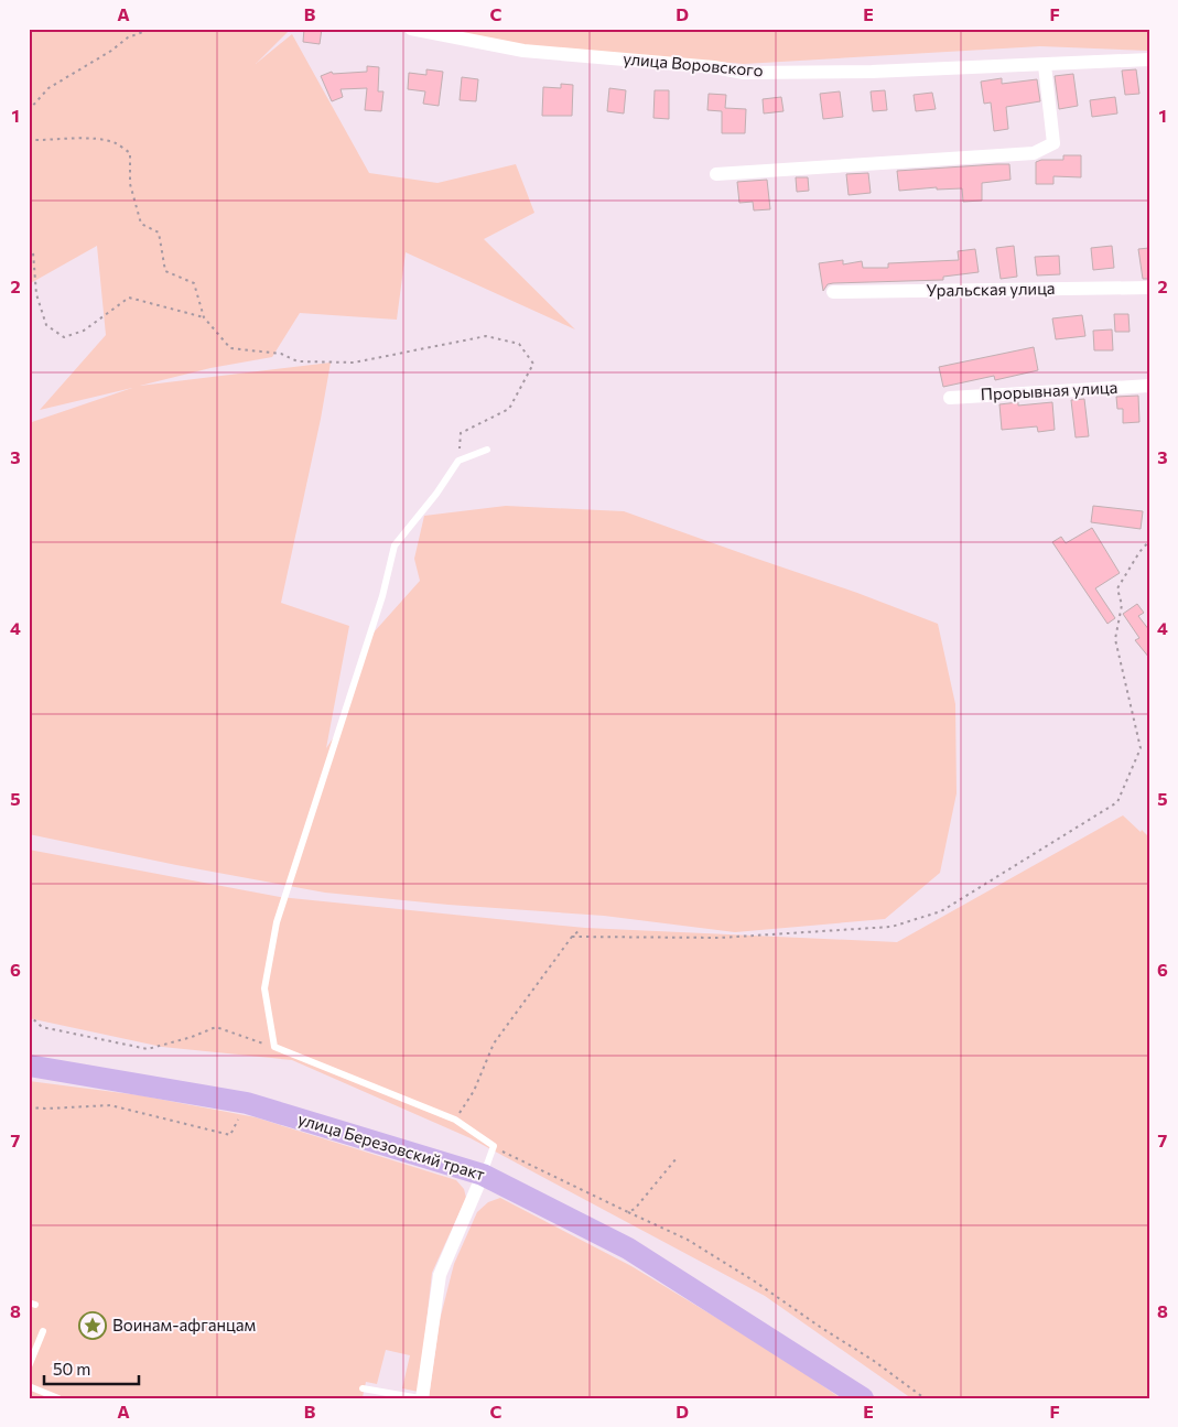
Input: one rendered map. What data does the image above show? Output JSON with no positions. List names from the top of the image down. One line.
{"streets":{"main road":["улица Березовский тракт"],"street":["улица Воровского","Уральская улица","Прорывная улица"]},"places":{"place":["Воинам-афганцам"]},"scale_bar":"50 m","grid":{"columns":["A","B","C","D","E","F"],"rows":["1","2","3","4","5","6","7","8"]}}
